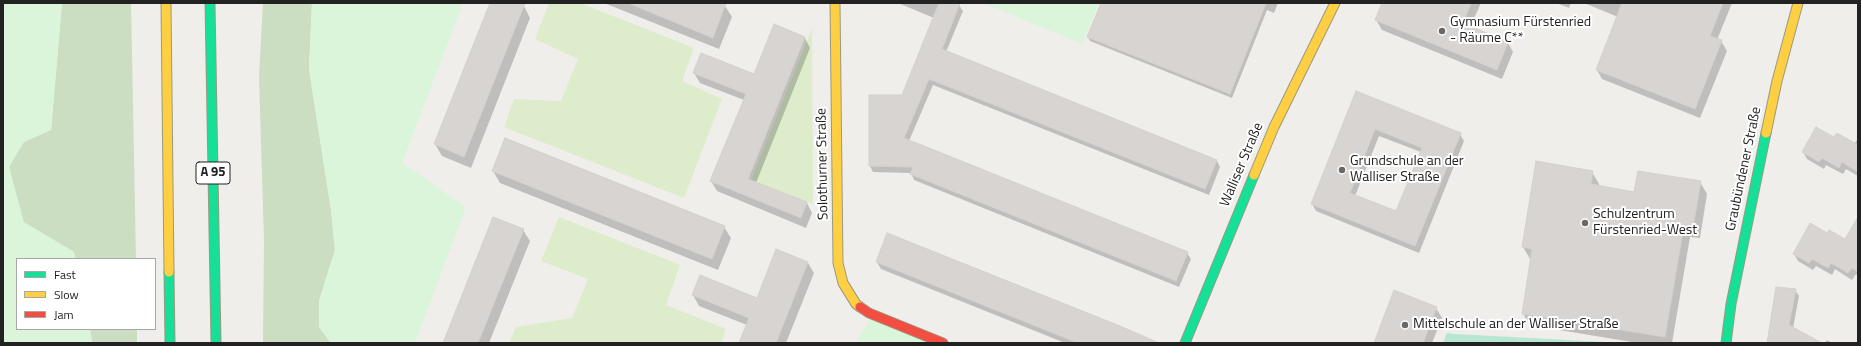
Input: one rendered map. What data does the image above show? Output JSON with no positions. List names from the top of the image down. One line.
{"streets":{"main road":["Solothurner Straße","Walliser Straße","Graubündener Straße","A 95"]},"places":["Gymnasium Fürstenried - Räume C**","Grundschule an der Walliser Straße","Schulzentrum Fürstenried-West","Mittelschule an der Walliser Straße"],"legend":["Fast","Slow","Jam"]}
